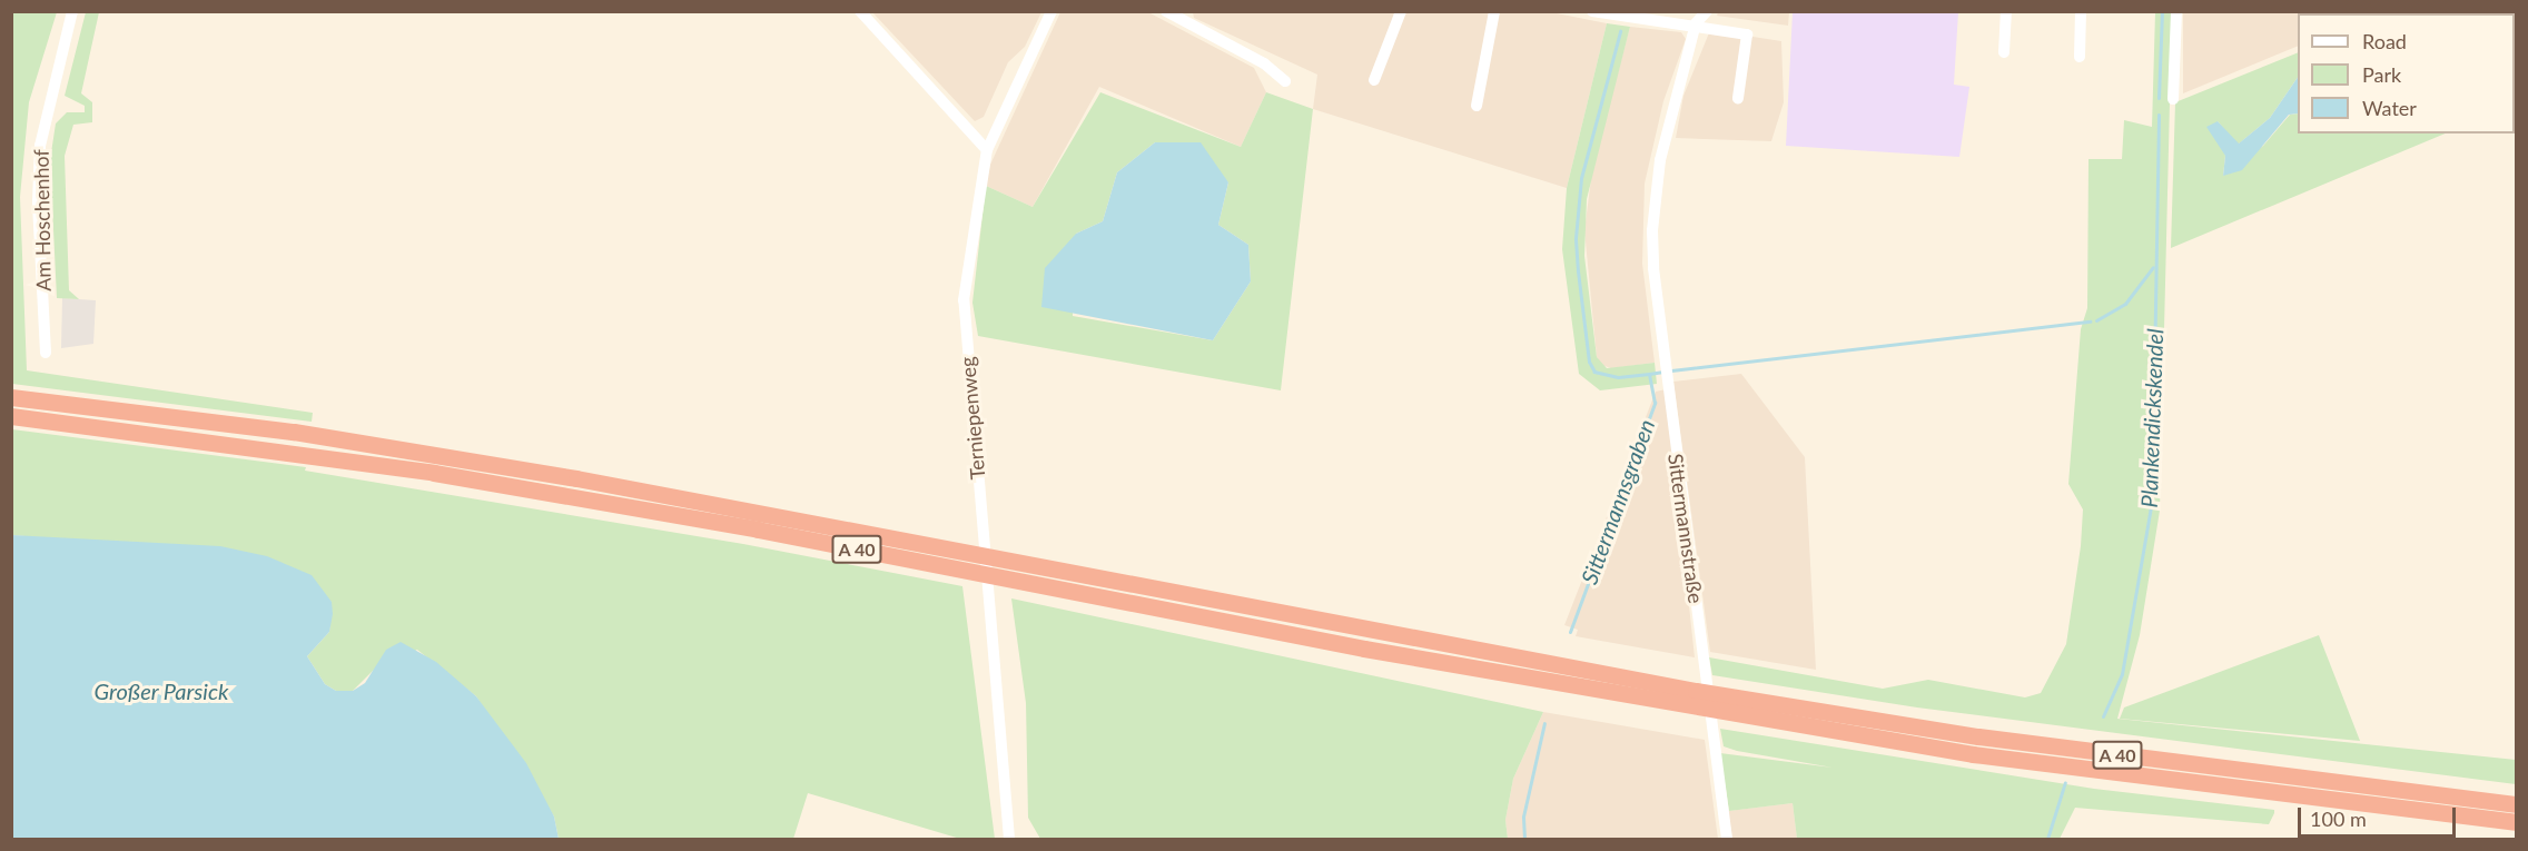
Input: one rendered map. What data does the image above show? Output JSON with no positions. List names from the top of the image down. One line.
{"streets":{"highway":["A 40"],"street":["Am Hoschenhof","Terniepenweg","Sittermannstraße"]},"water":["Plankendickskendel","Sittermannsgraben","Großer Parsick"],"legend":["Road","Park","Water"],"scale_bar":"100 m"}
